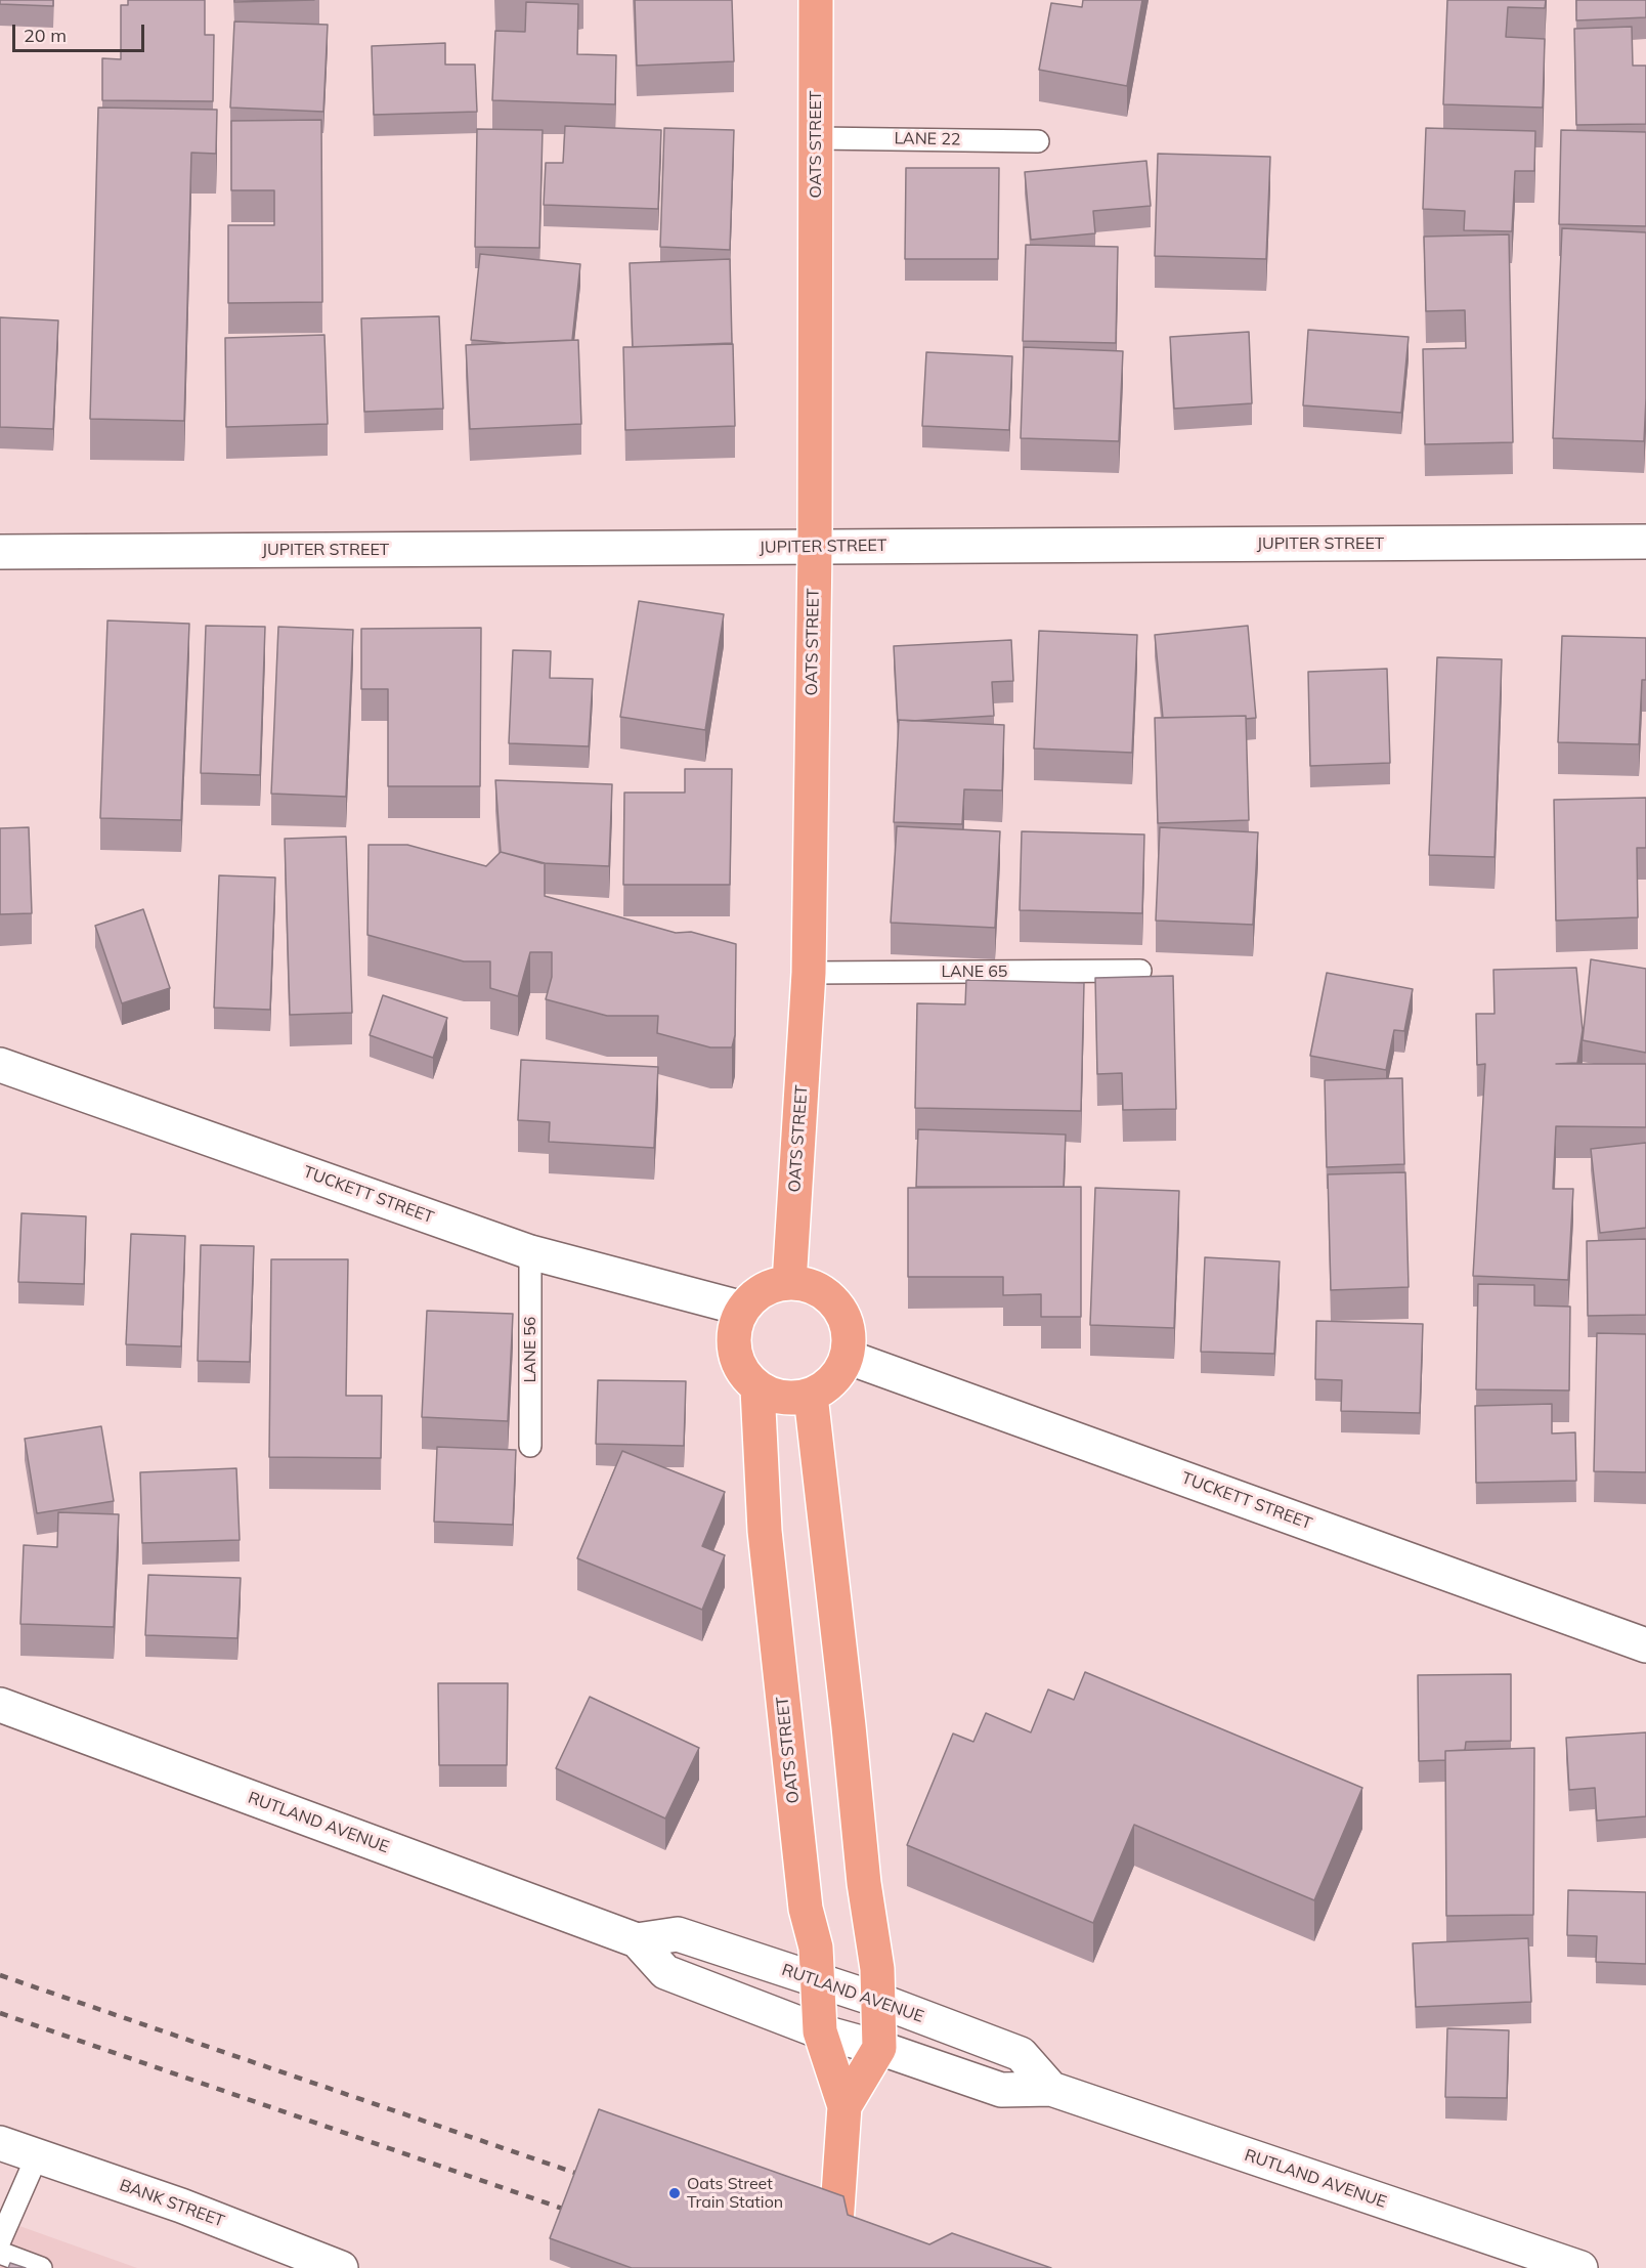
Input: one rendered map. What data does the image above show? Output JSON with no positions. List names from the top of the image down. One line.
{"streets":{"main road":["OATS STREET"],"street":["JUPITER STREET","TUCKETT STREET","RUTLAND AVENUE","BANK STREET"],"lane":["LANE 22","LANE 65","LANE 56"]},"crossings":[["LANE 22","OATS STREET"],["OATS STREET","JUPITER STREET"],["OATS STREET","LANE 65"],["OATS STREET","TUCKETT STREET"],["OATS STREET","RUTLAND AVENUE"],["TUCKETT STREET","LANE 56"]],"places":["Oats Street Train Station"],"scale_bar":"20 m"}
